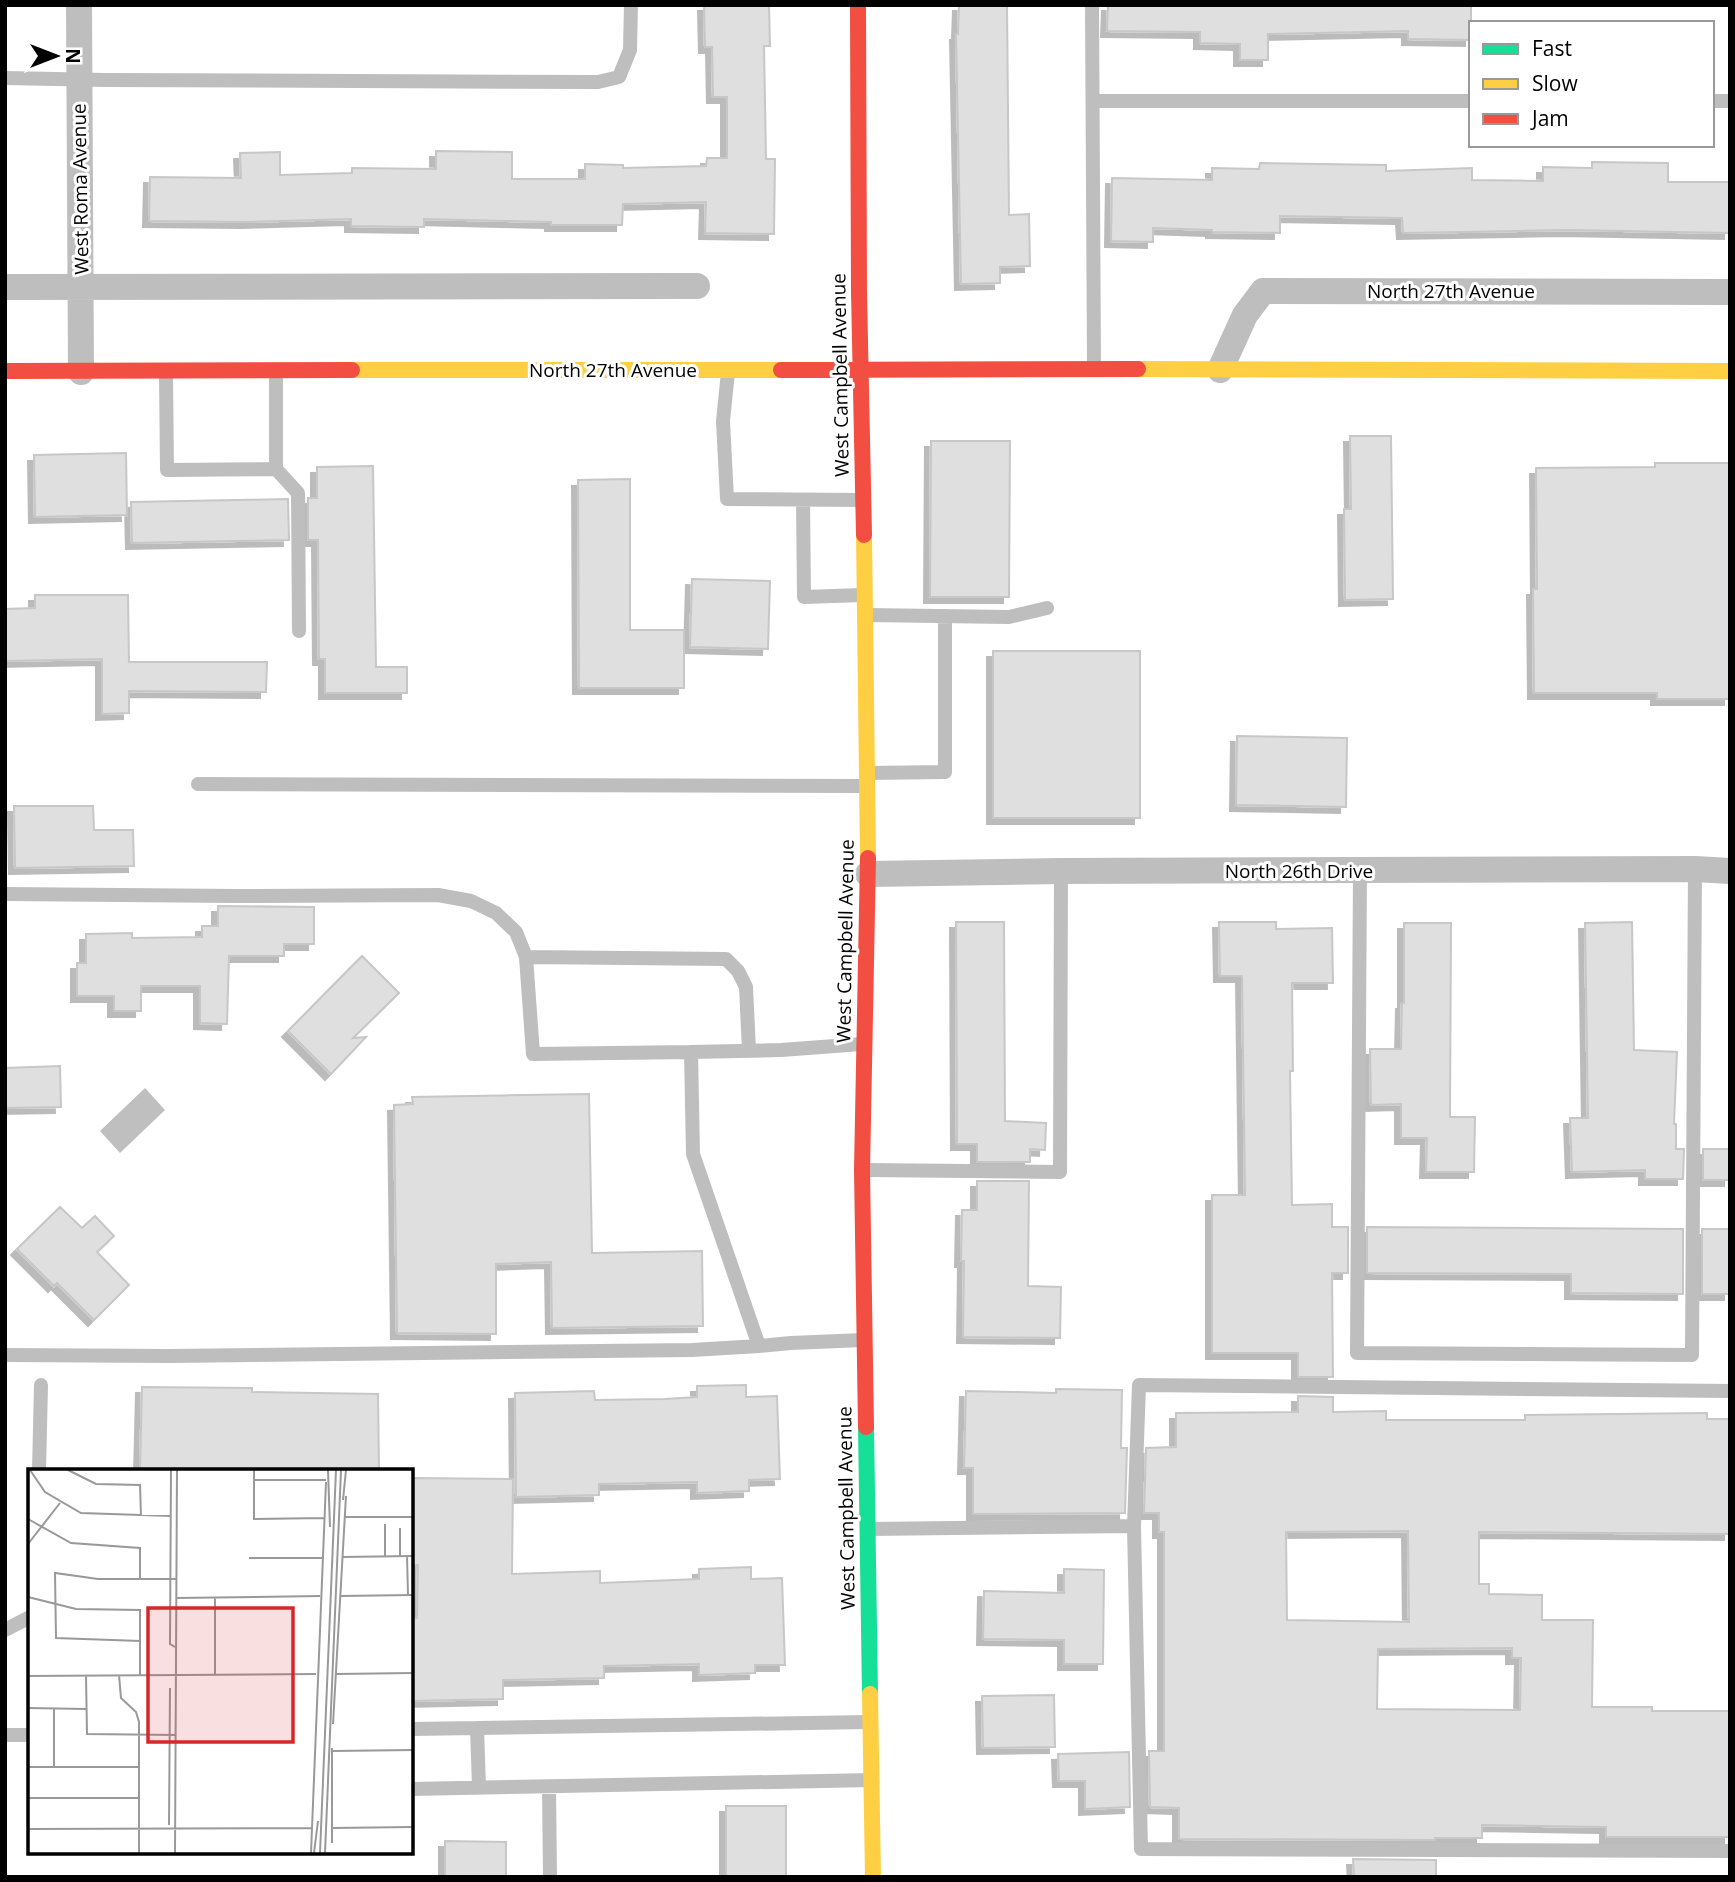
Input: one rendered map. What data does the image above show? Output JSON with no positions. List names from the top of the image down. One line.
{"streets":{"street":["West Roma Avenue","North 27th Avenue","West Campbell Avenue","North 26th Drive"]},"crossings":[["West Roma Avenue","North 27th Avenue"],["North 27th Avenue","West Campbell Avenue"],["West Campbell Avenue","North 26th Drive"]],"legend":["Fast","Slow","Jam"],"north":"right"}
